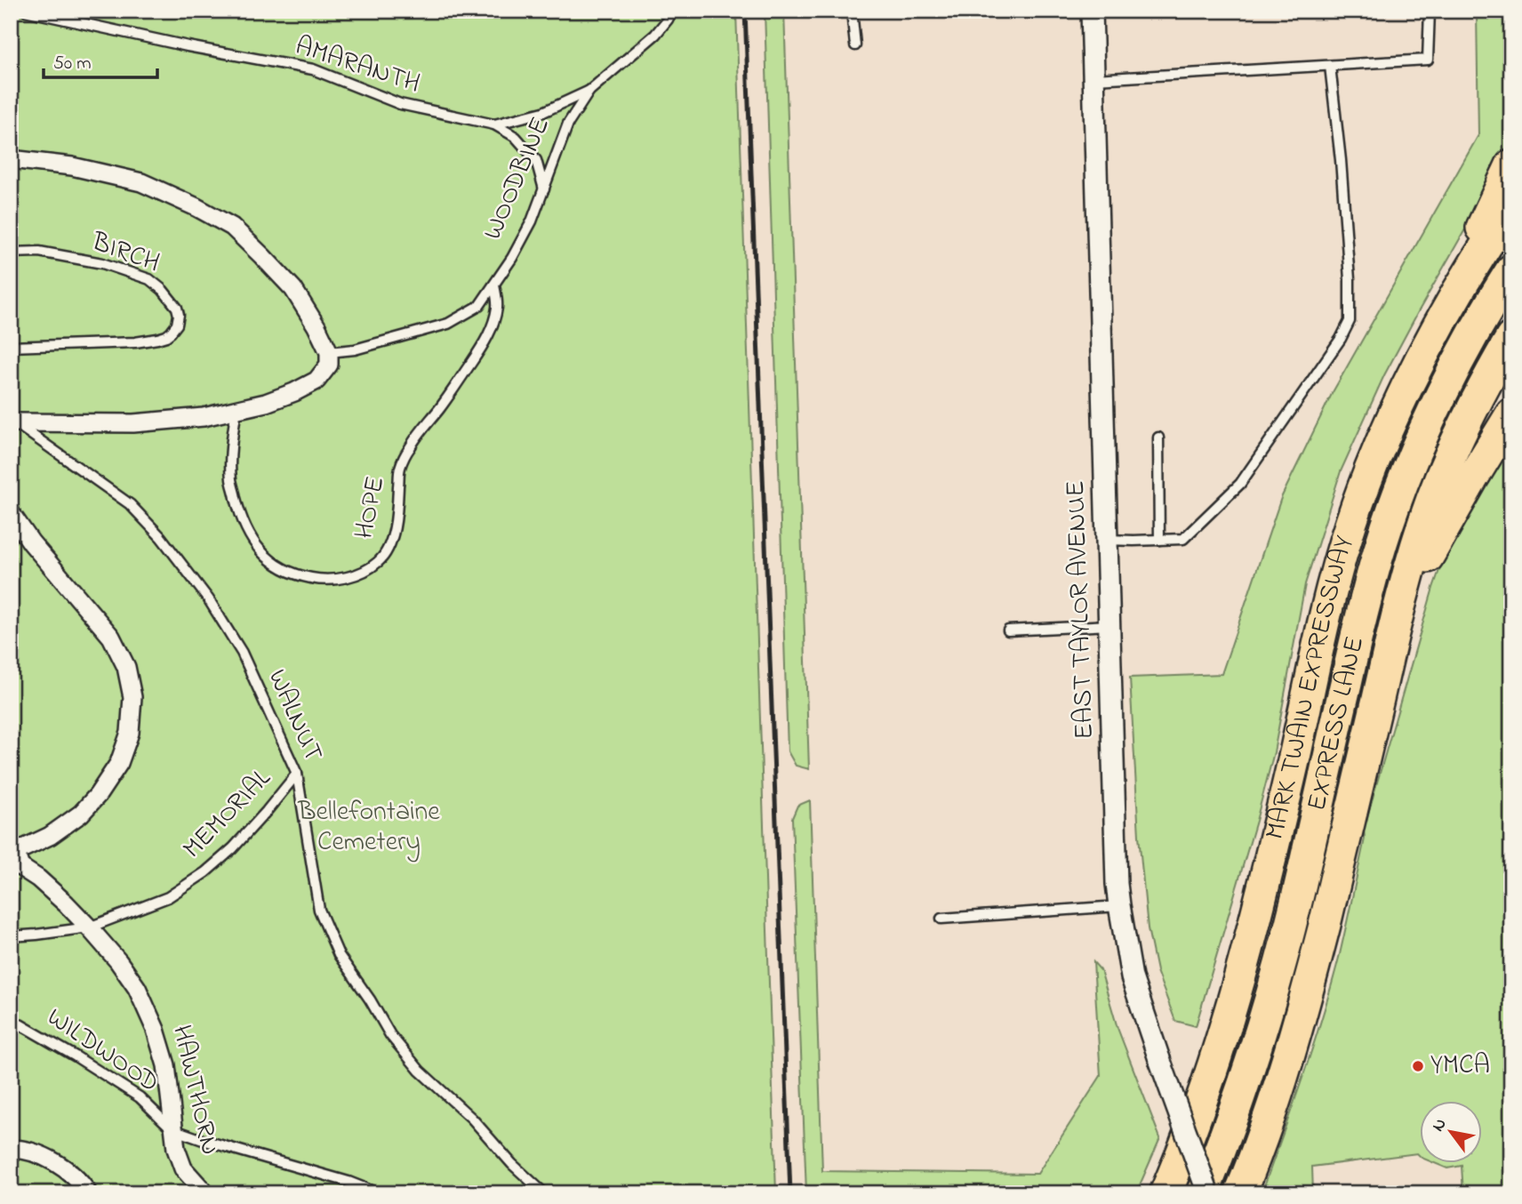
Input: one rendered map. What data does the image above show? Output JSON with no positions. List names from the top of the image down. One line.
{"streets":{"highway":["MARK TWAIN EXPRESSWAY","EXPRESS LANE"],"street":["EAST TAYLOR AVENUE","HAWTHORN"],"lane":["AMARANTH","WOODBINE","BIRCH","HOPE","WALNUT","MEMORIAL","WILDWOOD"]},"crossings":[["AMARANTH","WOODBINE"],["WOODBINE","HOPE"],["WALNUT","MEMORIAL"],["MEMORIAL","HAWTHORN"],["WILDWOOD","HAWTHORN"]],"parks":["Bellefontaine Cemetery"],"places":["YMCA"],"scale_bar":"50 m","north":"top left"}
